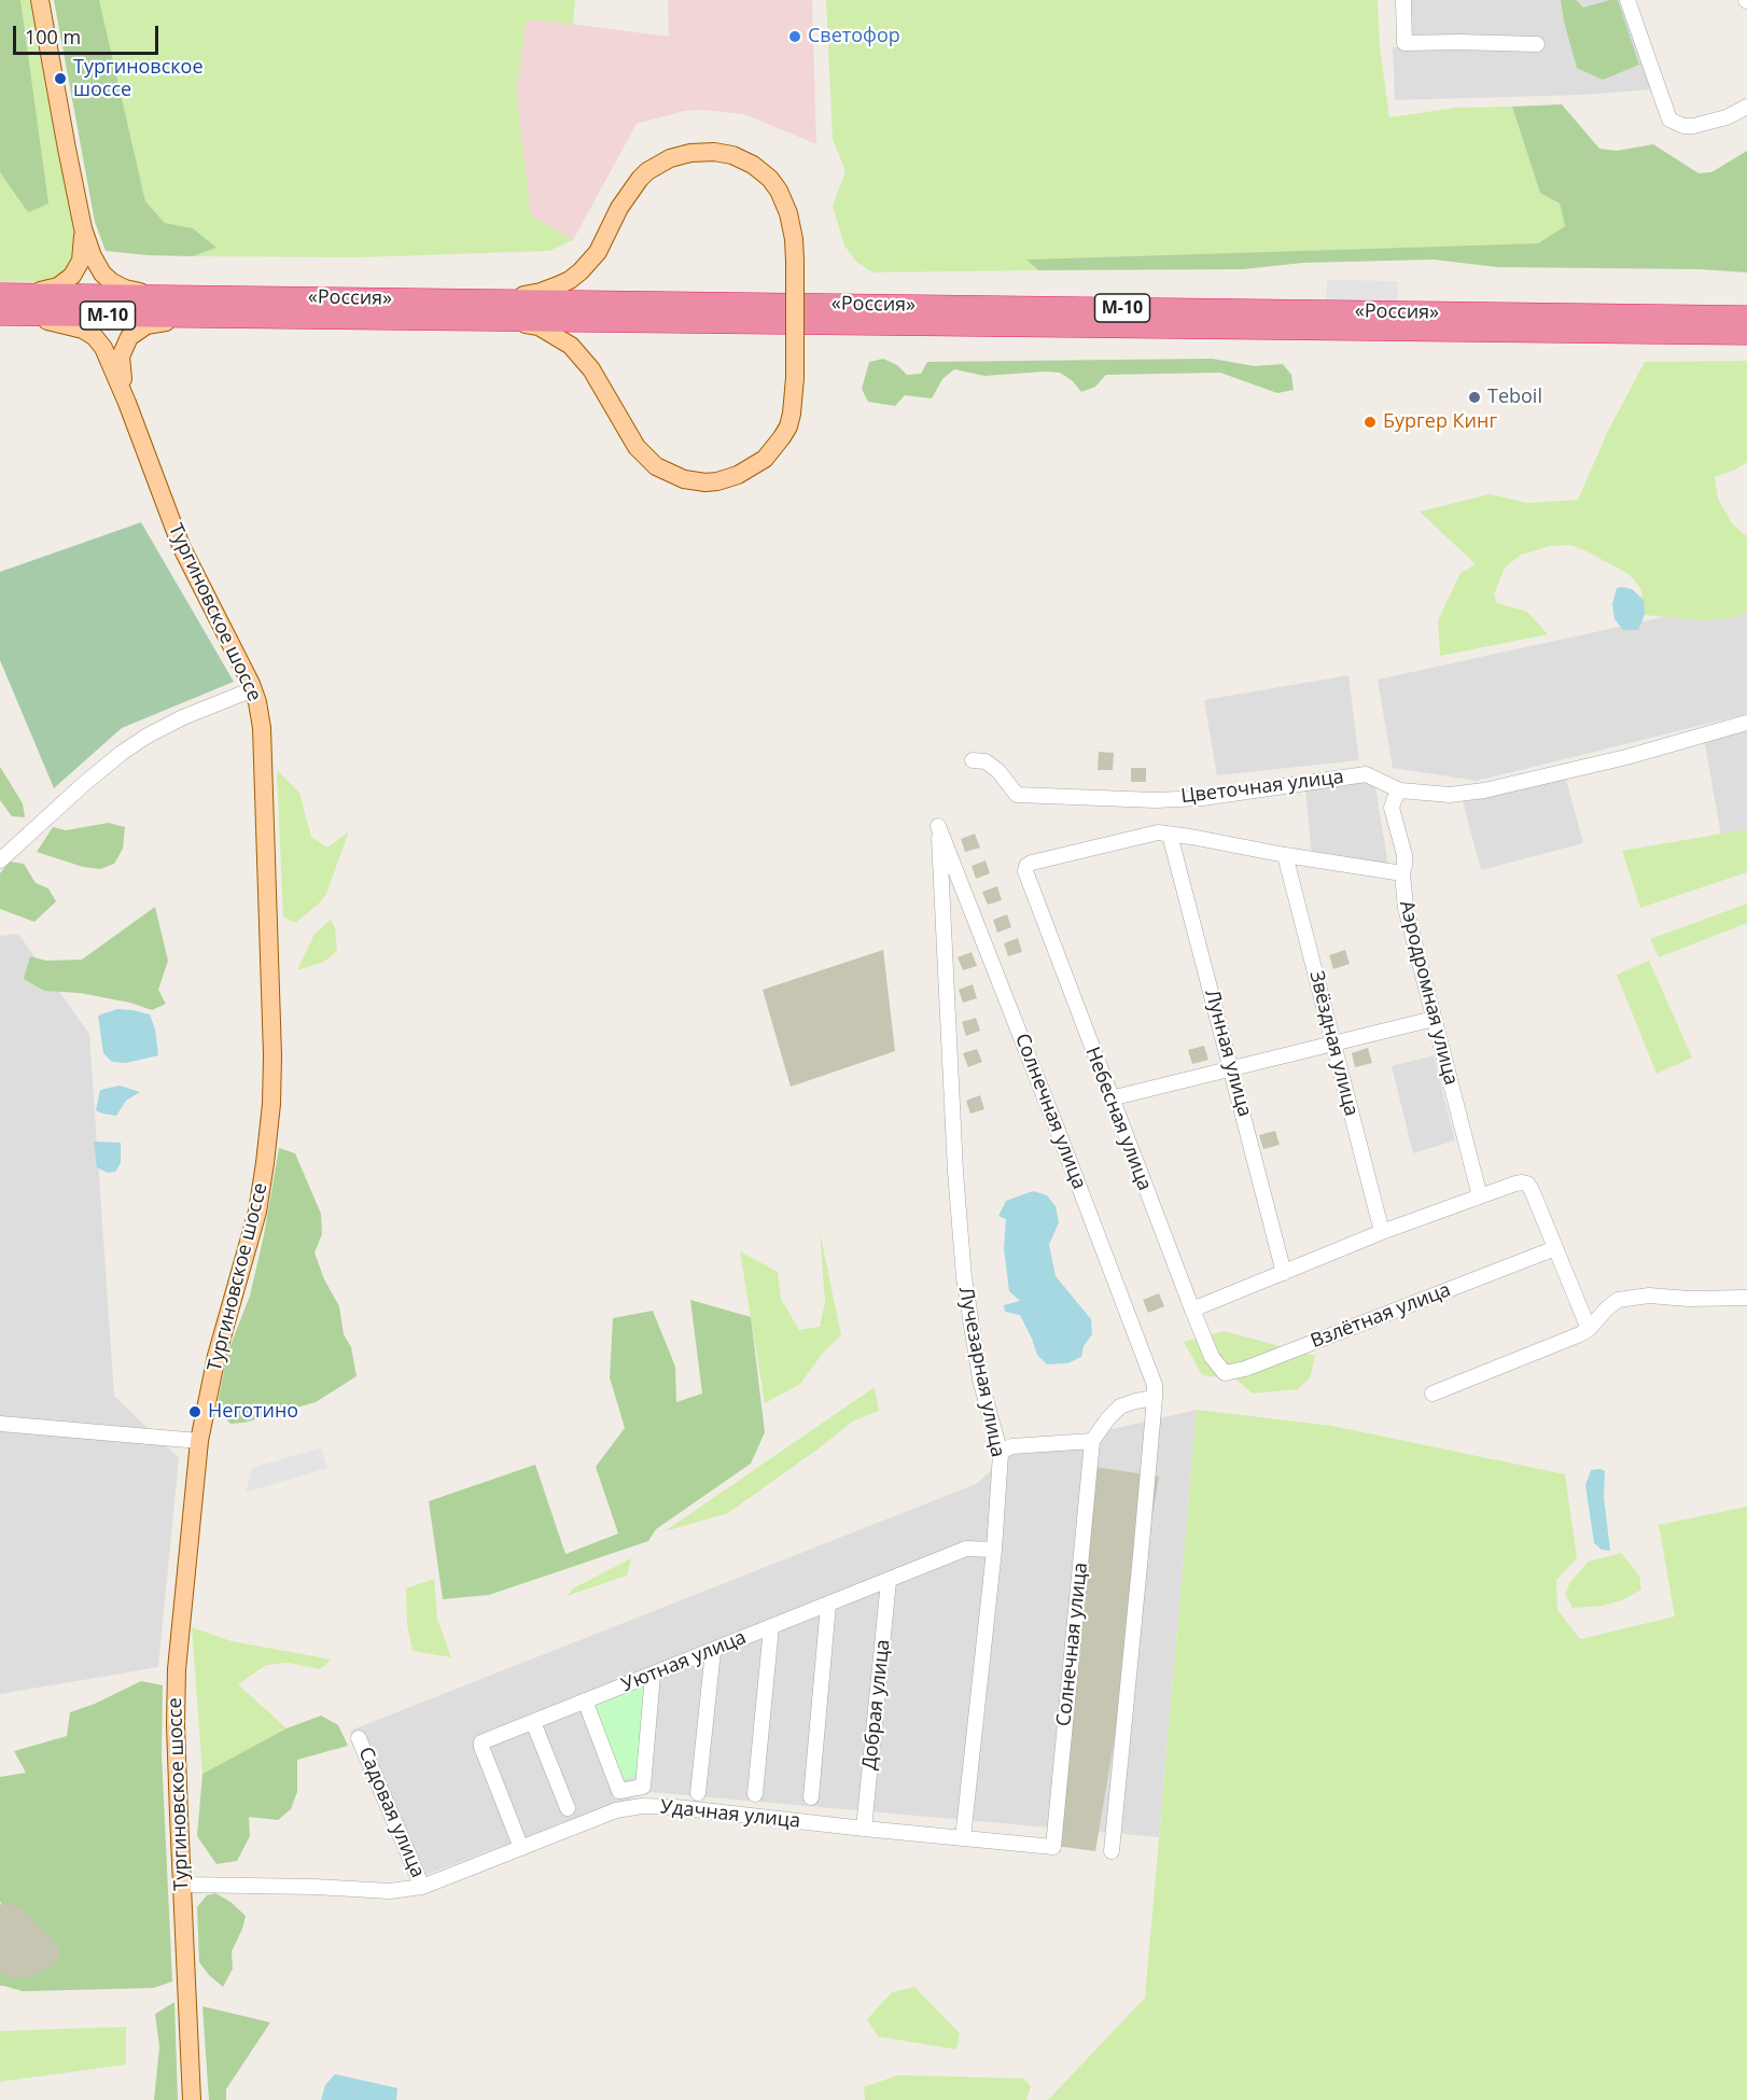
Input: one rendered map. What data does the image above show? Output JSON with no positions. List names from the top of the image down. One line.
{"streets":{"highway":["«Россия»","М-10"],"main road":["Тургиновское шоссе"],"street":["Цветочная улица","Аэродромная улица","Звёздная улица","Лунная улица","Солнечная улица","Небесная улица","Взлётная улица","Лучезарная улица","Уютная улица","Добрая улица","Садовая улица","Удачная улица"]},"crossings":[["«Россия»","Тургиновское шоссе"],["Тургиновское шоссе","Удачная улица"],["Цветочная улица","Аэродромная улица"],["Лунная улица","Небесная улица"],["Солнечная улица","Лучезарная улица"],["Солнечная улица","Удачная улица"],["Небесная улица","Взлётная улица"],["Лучезарная улица","Уютная улица"],["Лучезарная улица","Удачная улица"],["Уютная улица","Добрая улица"],["Уютная улица","Удачная улица"],["Добрая улица","Удачная улица"],["Садовая улица","Удачная улица"]],"places":["Светофор","Тургиновское шоссе","Teboil","Бургер Кинг","Неготино"],"scale_bar":"100 m"}
